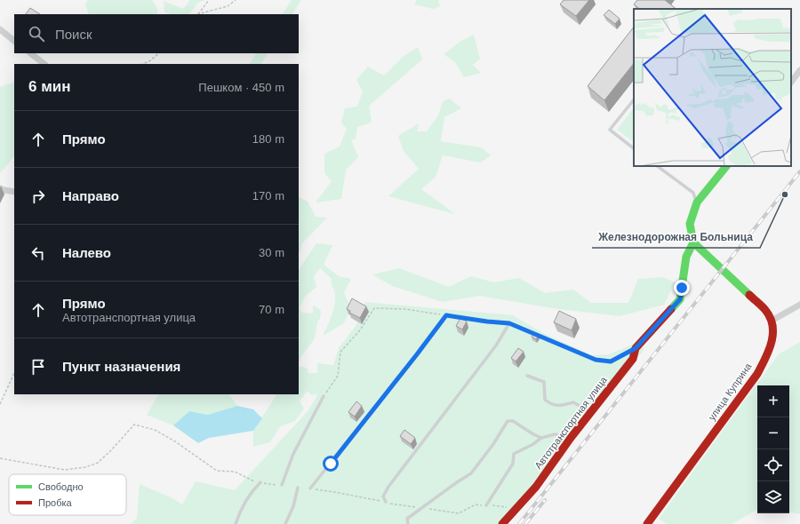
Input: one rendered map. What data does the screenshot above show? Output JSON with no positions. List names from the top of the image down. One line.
{"streets":{"street":["улица Куприна","Автотранспортная улица"]},"places":["Железнодорожная Больница"],"legend":["Свободно","Пробка"],"page":{"search":"Поиск","heading":["6 мин","Пешком · 450 m"],"list":[["Прямо","180 m"],["Направо","170 m"],["Налево","30 m"],["Прямо","Автотранспортная улица","70 m"],"Пункт назначения"],"map_buttons":["+","−"]}}
